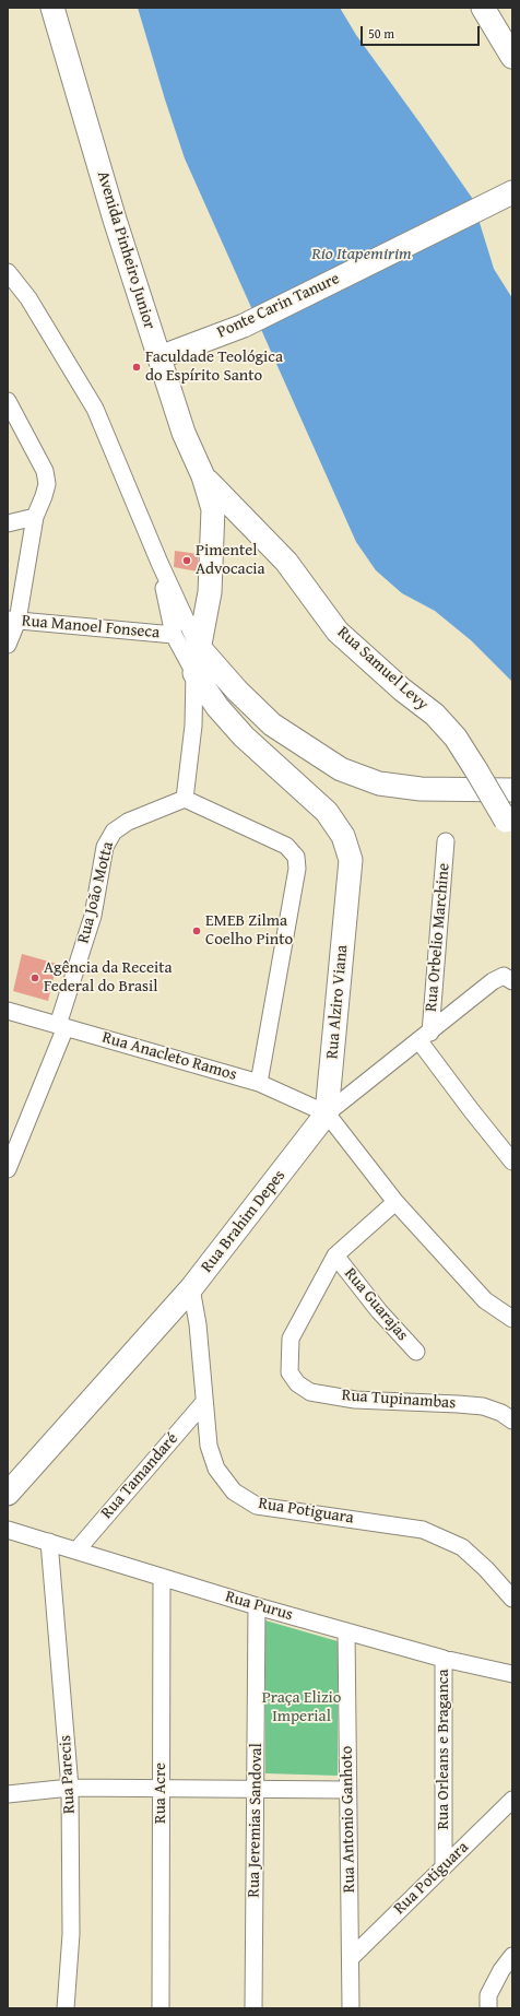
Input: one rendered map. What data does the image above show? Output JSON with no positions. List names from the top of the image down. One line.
{"streets":{"main road":["Avenida Pinheiro Junior","Ponte Carin Tanure","Rua Samuel Levy","Rua Alziro Viana","Rua Brahim Depes"],"street":["Rua Manoel Fonseca","Rua João Motta","Rua Orbelio Marchine","Rua Anacleto Ramos","Rua Guarajas","Rua Tupinambas","Rua Tamandaré","Rua Potiguara","Rua Purus","Rua Orleans e Braganca","Rua Parecis","Rua Acre","Rua Antonio Ganhoto","Rua Jeremias Sandoval"]},"crossings":[["Avenida Pinheiro Junior","Ponte Carin Tanure"],["Avenida Pinheiro Junior","Rua Samuel Levy"],["Avenida Pinheiro Junior","Rua Alziro Viana"],["Rua João Motta","Rua Anacleto Ramos"],["Rua Orbelio Marchine","Rua Brahim Depes"],["Rua Alziro Viana","Rua Anacleto Ramos"],["Rua Alziro Viana","Rua Brahim Depes"],["Rua Anacleto Ramos","Rua Brahim Depes"],["Rua Brahim Depes","Rua Potiguara"],["Rua Guarajas","Rua Tupinambas"],["Rua Tamandaré","Rua Potiguara"],["Rua Tamandaré","Rua Purus"],["Rua Potiguara","Rua Orleans e Braganca"],["Rua Potiguara","Rua Antonio Ganhoto"],["Rua Purus","Rua Orleans e Braganca"],["Rua Purus","Rua Parecis"],["Rua Purus","Rua Acre"],["Rua Purus","Rua Antonio Ganhoto"],["Rua Purus","Rua Jeremias Sandoval"]],"water":["Rio Itapemirim"],"parks":["Praça Elizio Imperial"],"places":["Faculdade Teológica do Espírito Santo","Pimentel Advocacia","EMEB Zilma Coelho Pinto","Agência da Receita Federal do Brasil"],"scale_bar":"50 m"}
